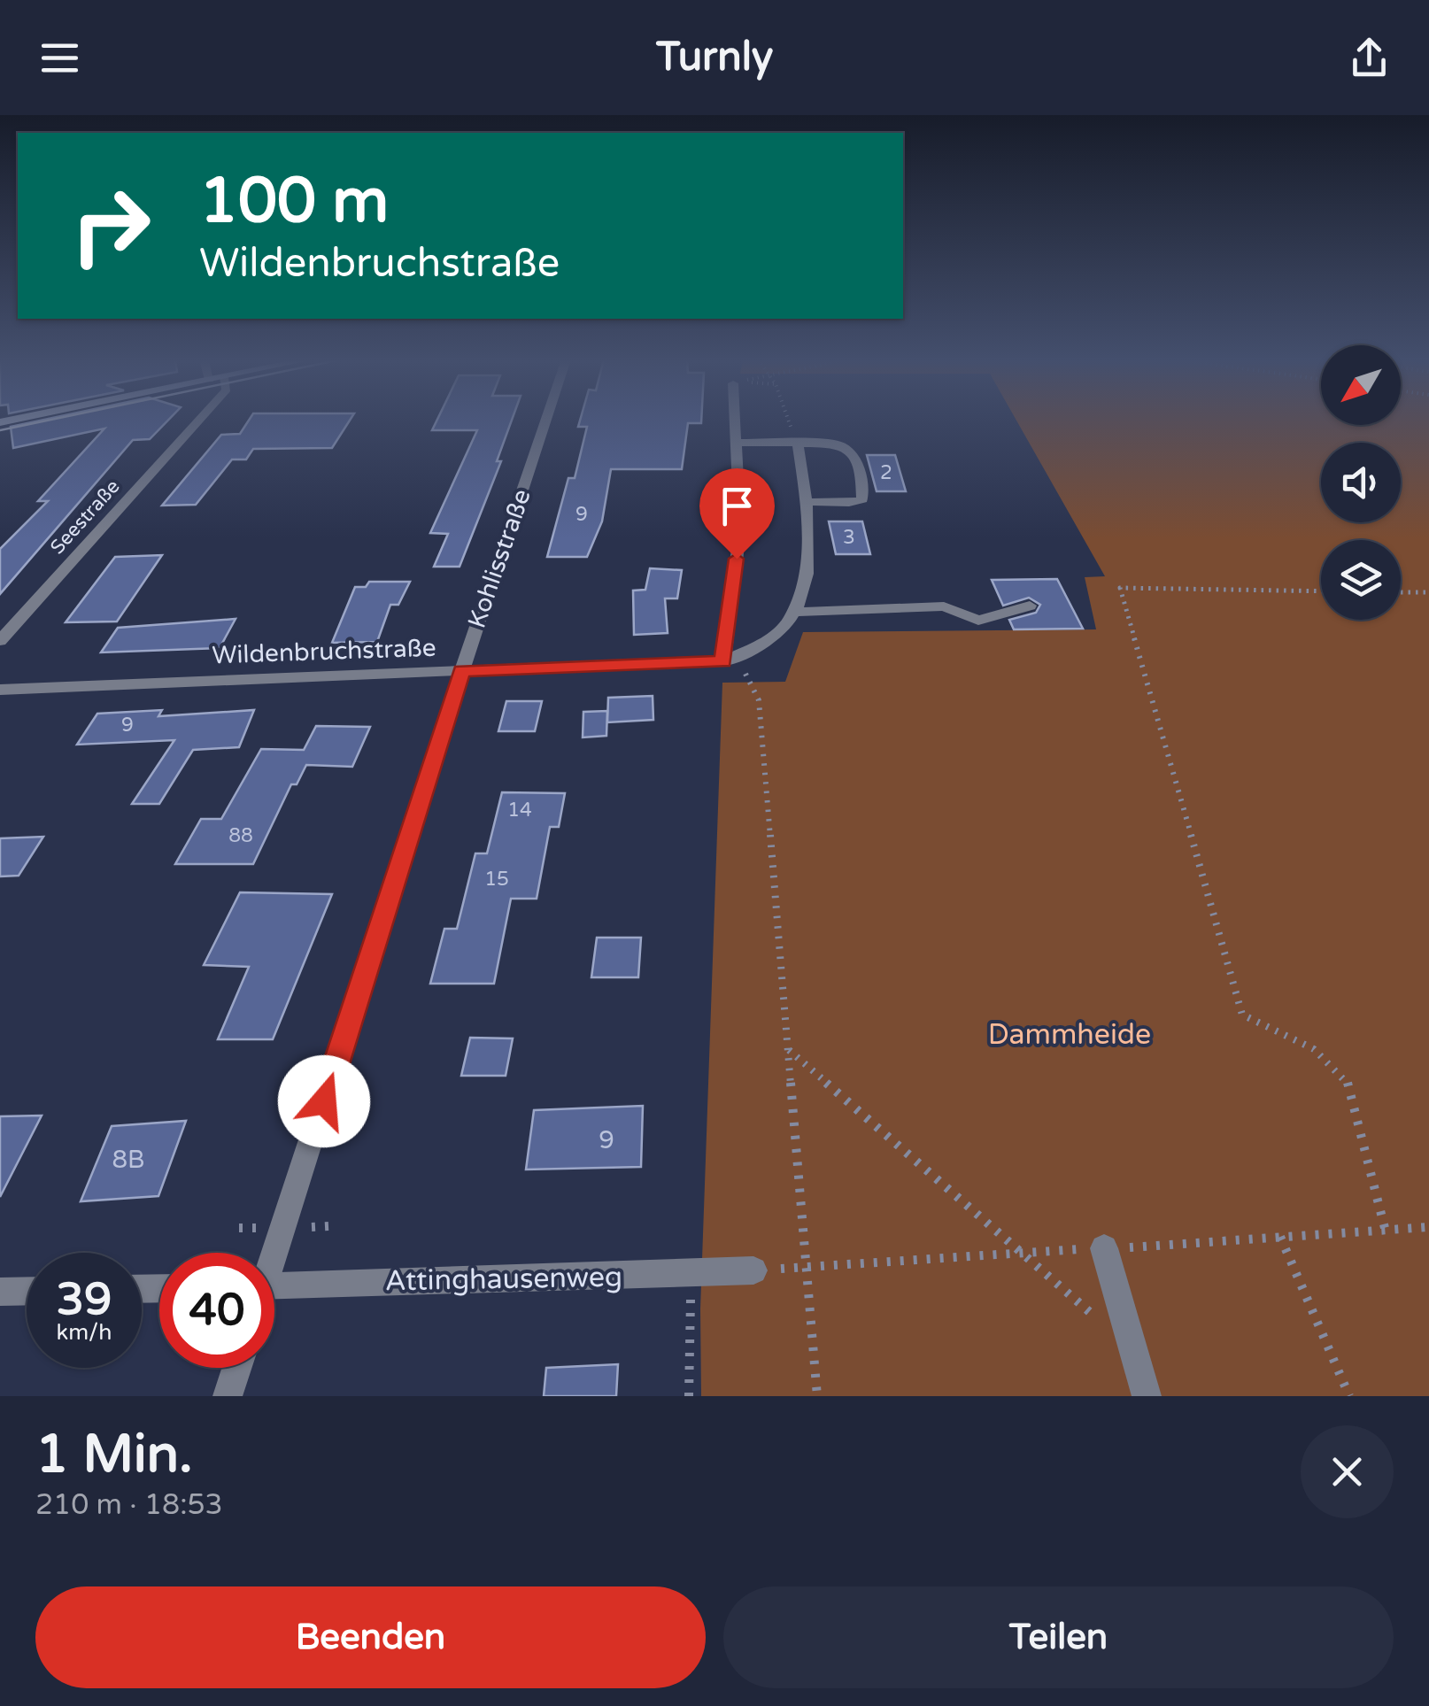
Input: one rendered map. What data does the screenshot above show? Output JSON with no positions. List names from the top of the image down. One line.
{"streets":{"street":["Seestraße","Kohlisstraße","Wildenbruchstraße","Attinghausenweg"]},"crossings":[["Kohlisstraße","Wildenbruchstraße"]],"parks":["Dammheide"],"house_numbers":["2","9","3","9","14","88","15","9","8B"],"north":"bottom left","page":{"header":"Turnly","turn":["100 m","Wildenbruchstraße"],"speed":"39 km/h","limit":"40","heading":["1 Min.","210 m · 18:53"],"buttons":["Beenden","Teilen"]}}
